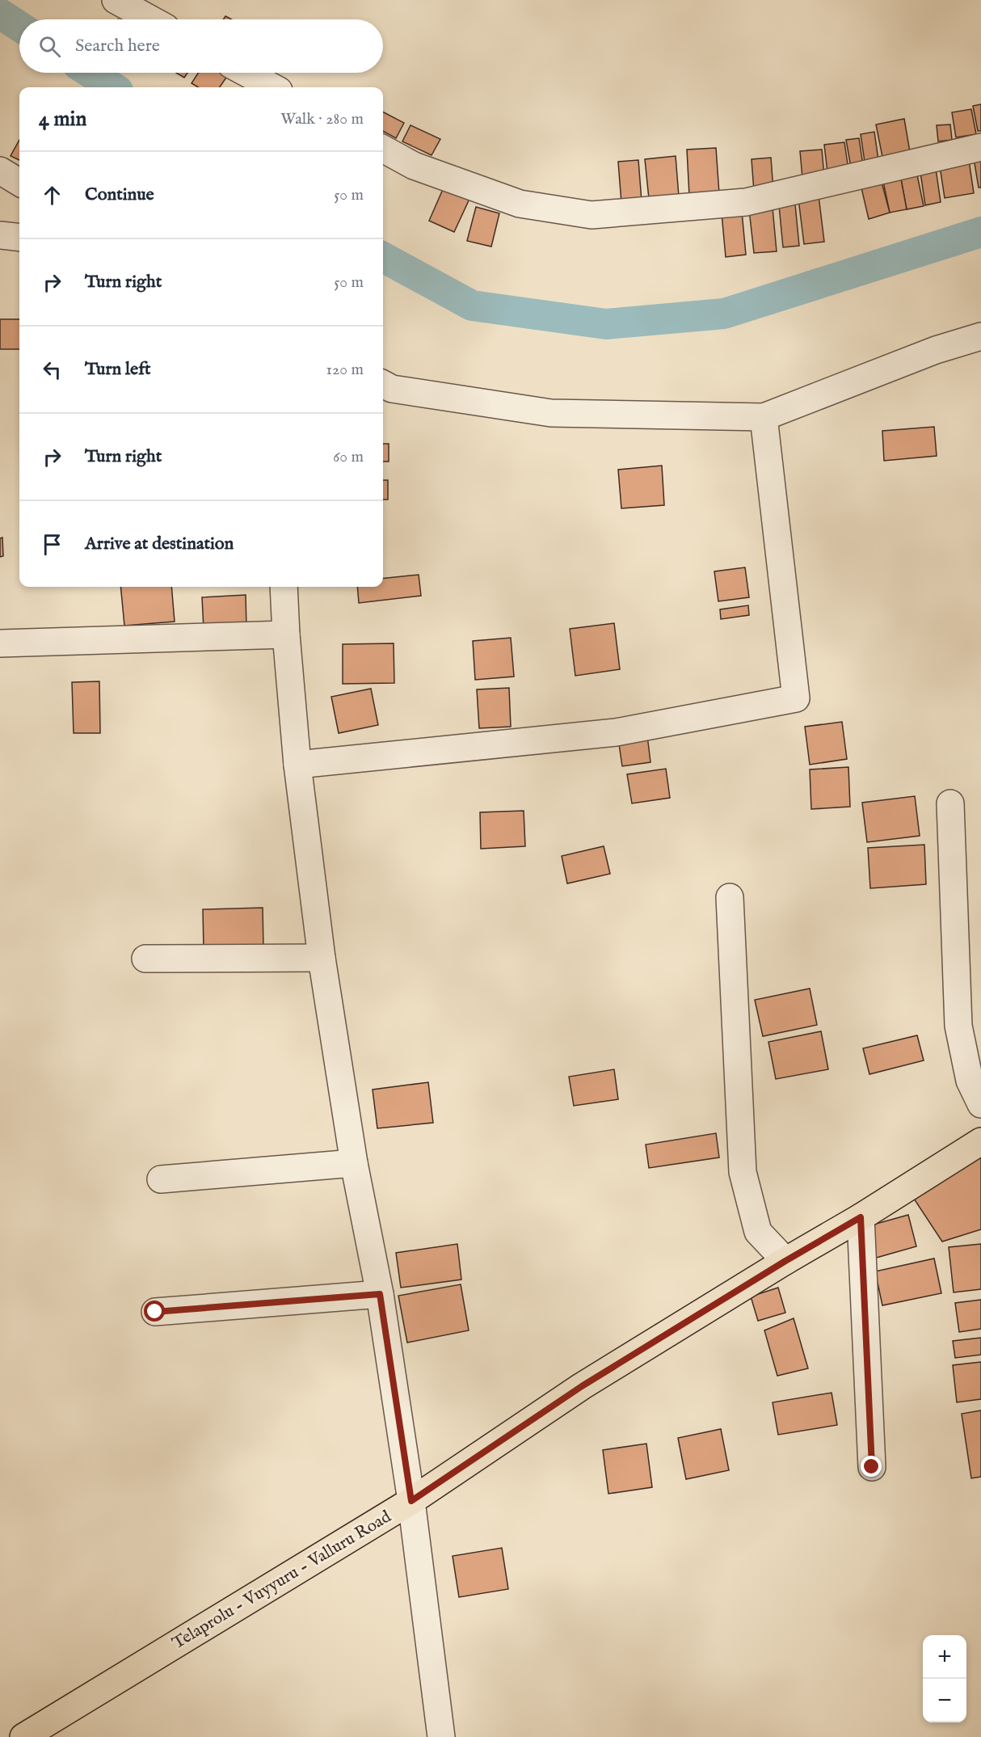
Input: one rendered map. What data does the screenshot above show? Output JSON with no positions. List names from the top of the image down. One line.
{"streets":{"main road":["Telaprolu - Vuyyuru - Valluru Road"]},"page":{"search":"Search here","heading":["4 min","Walk · 280 m"],"list":[["Continue","50 m"],["Turn right","50 m"],["Turn left","120 m"],["Turn right","60 m"],"Arrive at destination"],"map_buttons":["+","−"]}}
